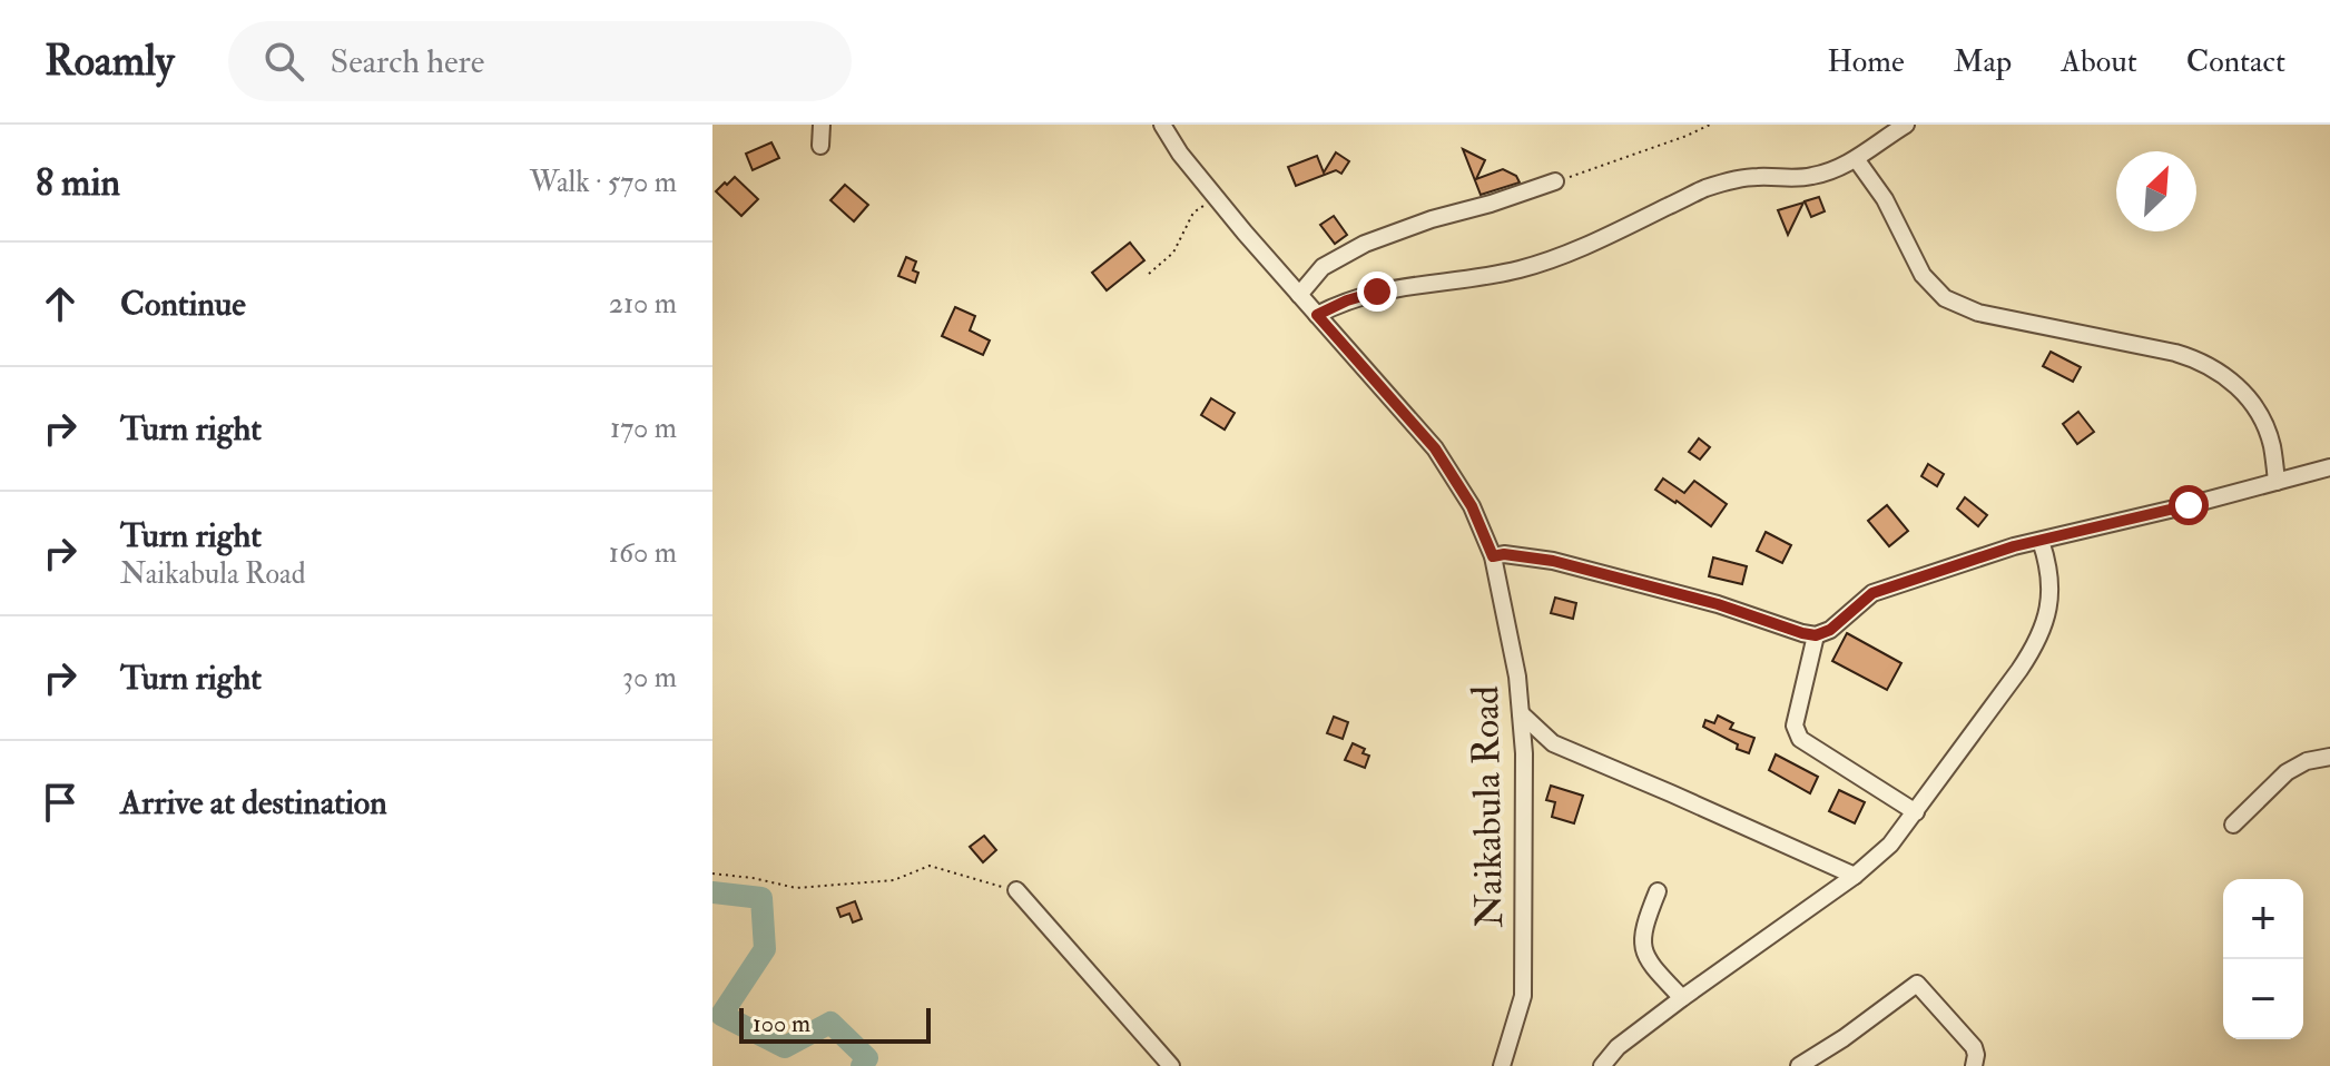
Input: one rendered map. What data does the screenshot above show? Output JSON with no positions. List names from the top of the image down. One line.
{"streets":{"street":["Naikabula Road"]},"scale_bar":"100 m","north":"top right","page":{"header":"Roamly","search":"Search here","nav":["Home","Map","About","Contact"],"heading":["8 min","Walk · 570 m"],"list":[["Continue","210 m"],["Turn right","170 m"],["Turn right","Naikabula Road","160 m"],["Turn right","30 m"],"Arrive at destination"],"map_buttons":["+","−"],"scale":"100 m"}}
